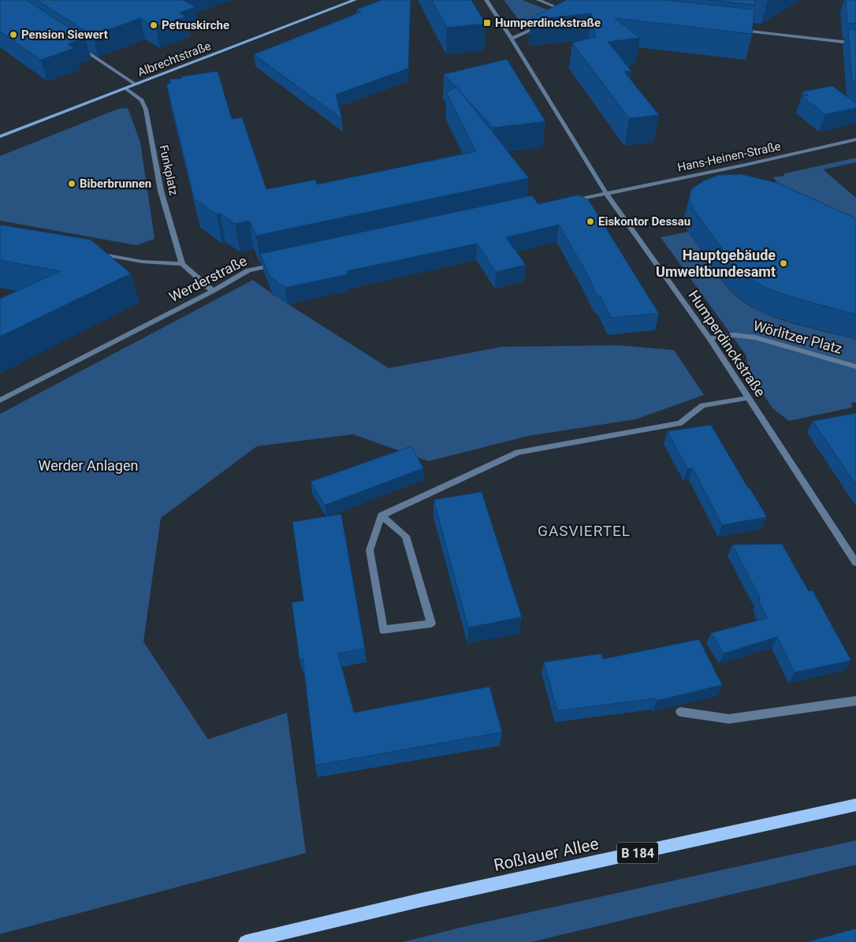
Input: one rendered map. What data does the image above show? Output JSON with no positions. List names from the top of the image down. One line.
{"streets":{"main road":["Albrechtstraße","B 184","Roßlauer Allee"],"street":["Hans-Heinen-Straße","Funkplatz","Werderstraße","Wörlitzer Platz","Humperdinckstraße"]},"crossings":[["Albrechtstraße","Funkplatz"],["Hans-Heinen-Straße","Humperdinckstraße"],["Wörlitzer Platz","Humperdinckstraße"]],"districts":["GASVIERTEL"],"parks":["Werder Anlagen"],"places":{"transit":["Humperdinckstraße"],"other":["Petruskirche","Pension Siewert","Biberbrunnen","Eiskontor Dessau","Hauptgebäude Umweltbundesamt"]}}
